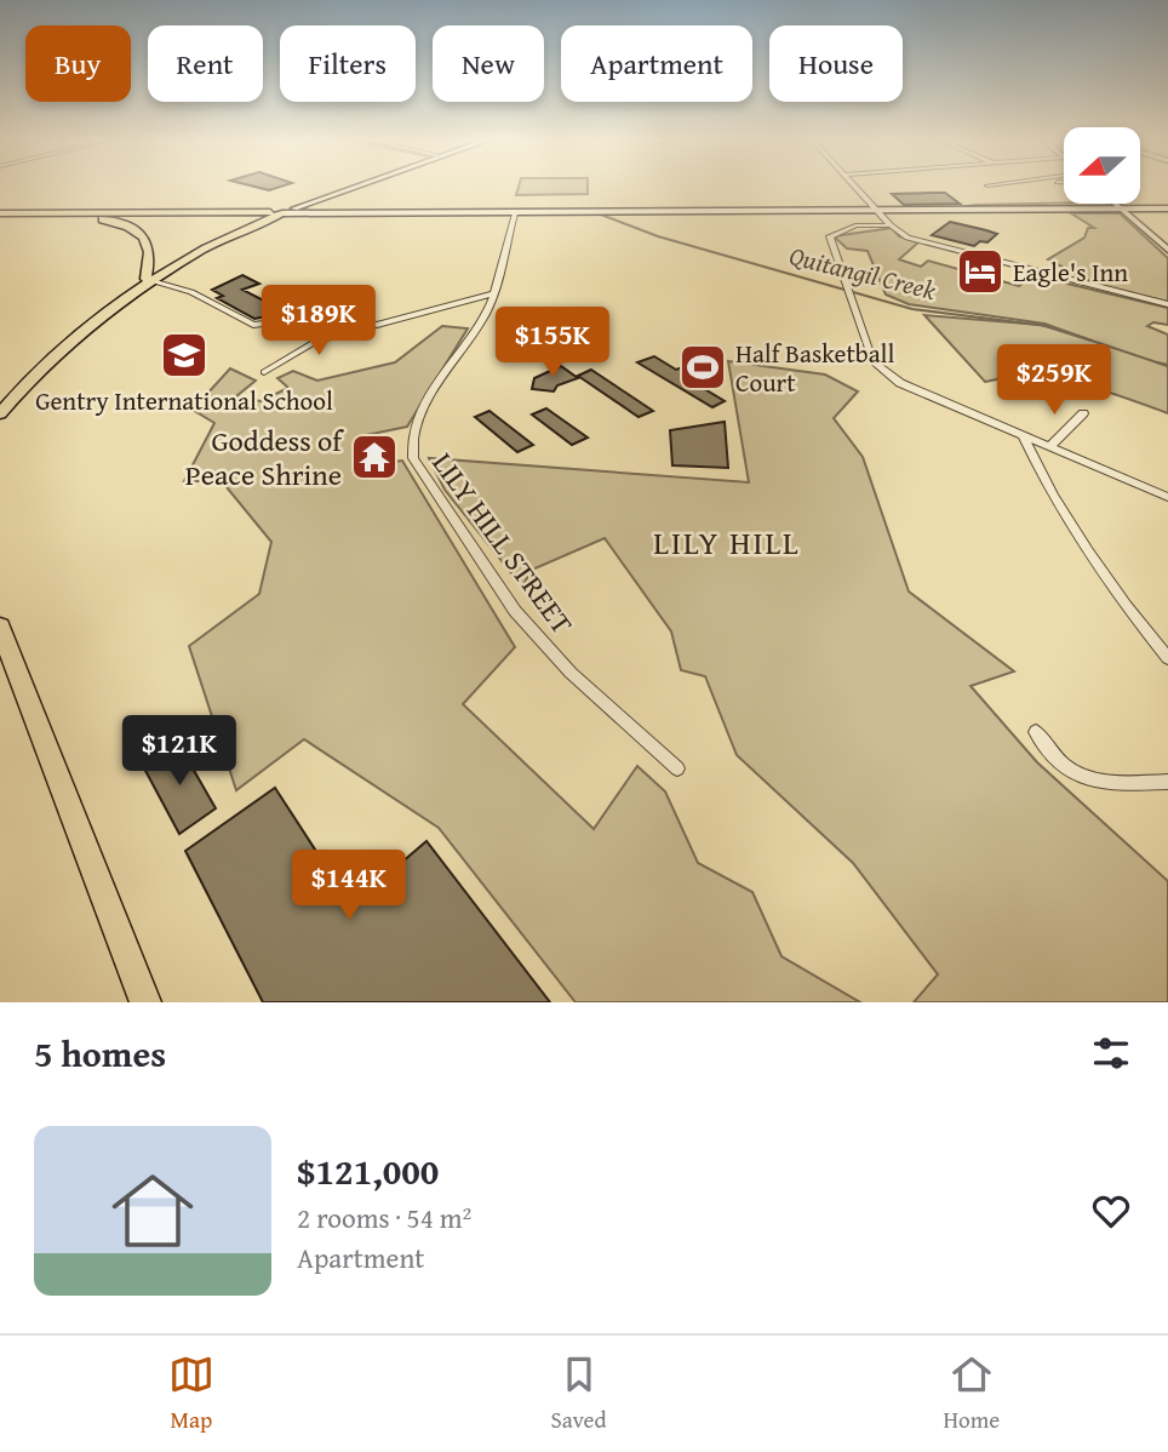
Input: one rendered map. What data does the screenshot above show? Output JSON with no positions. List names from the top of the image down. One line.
{"streets":{"street":["LILY HILL STREET"]},"districts":["LILY HILL"],"water":["Quitangil Creek"],"places":{"hotel":["Eagle's Inn"],"school or university":["Gentry International School"],"sports":["Half Basketball Court"],"temple":["Goddess of Peace Shrine"]},"north":"left","page":{"chip":["Buy","Rent","Filters","New","Apartment","House"],"price":["$189K","$155K","$259K","$121K","$144K"],"heading":"5 homes","list":[{"name":"$121,000","note":"2 rooms · 54 m² · Apartment"}],"tabs":["Map","Saved","Home"]}}
